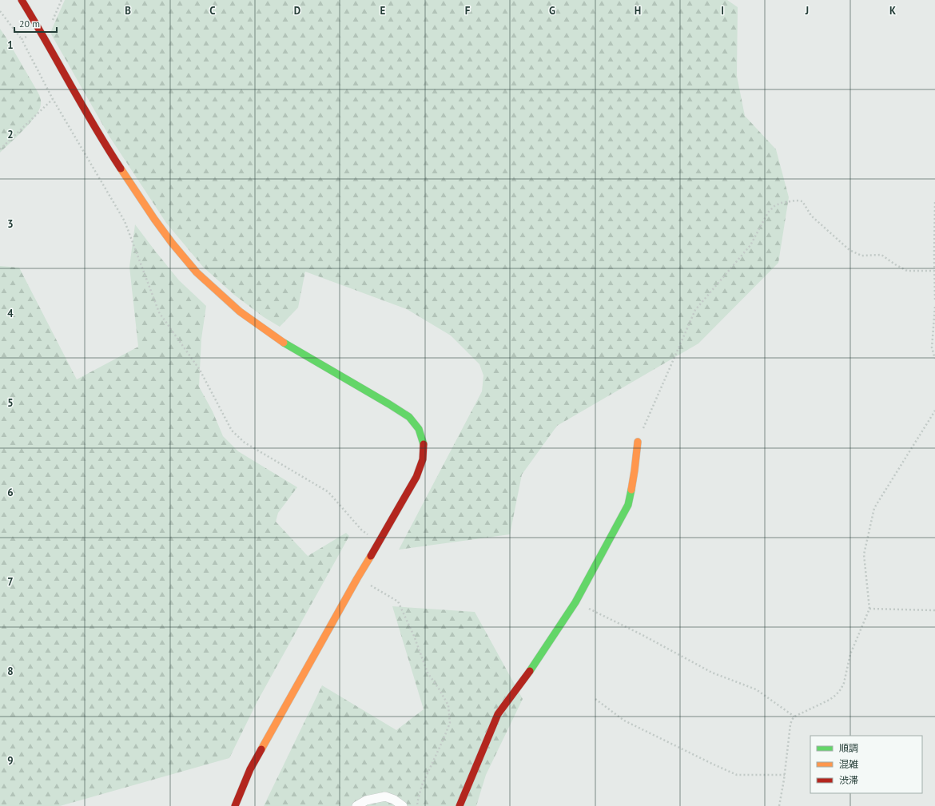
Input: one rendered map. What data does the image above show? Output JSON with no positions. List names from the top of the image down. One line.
{"legend":["順調","混雑","渋滞"],"scale_bar":"20 m","grid":{"columns":["B","C","D","E","F","G","H","I","J","K"],"rows":["1","2","3","4","5","6","7","8","9"]}}
